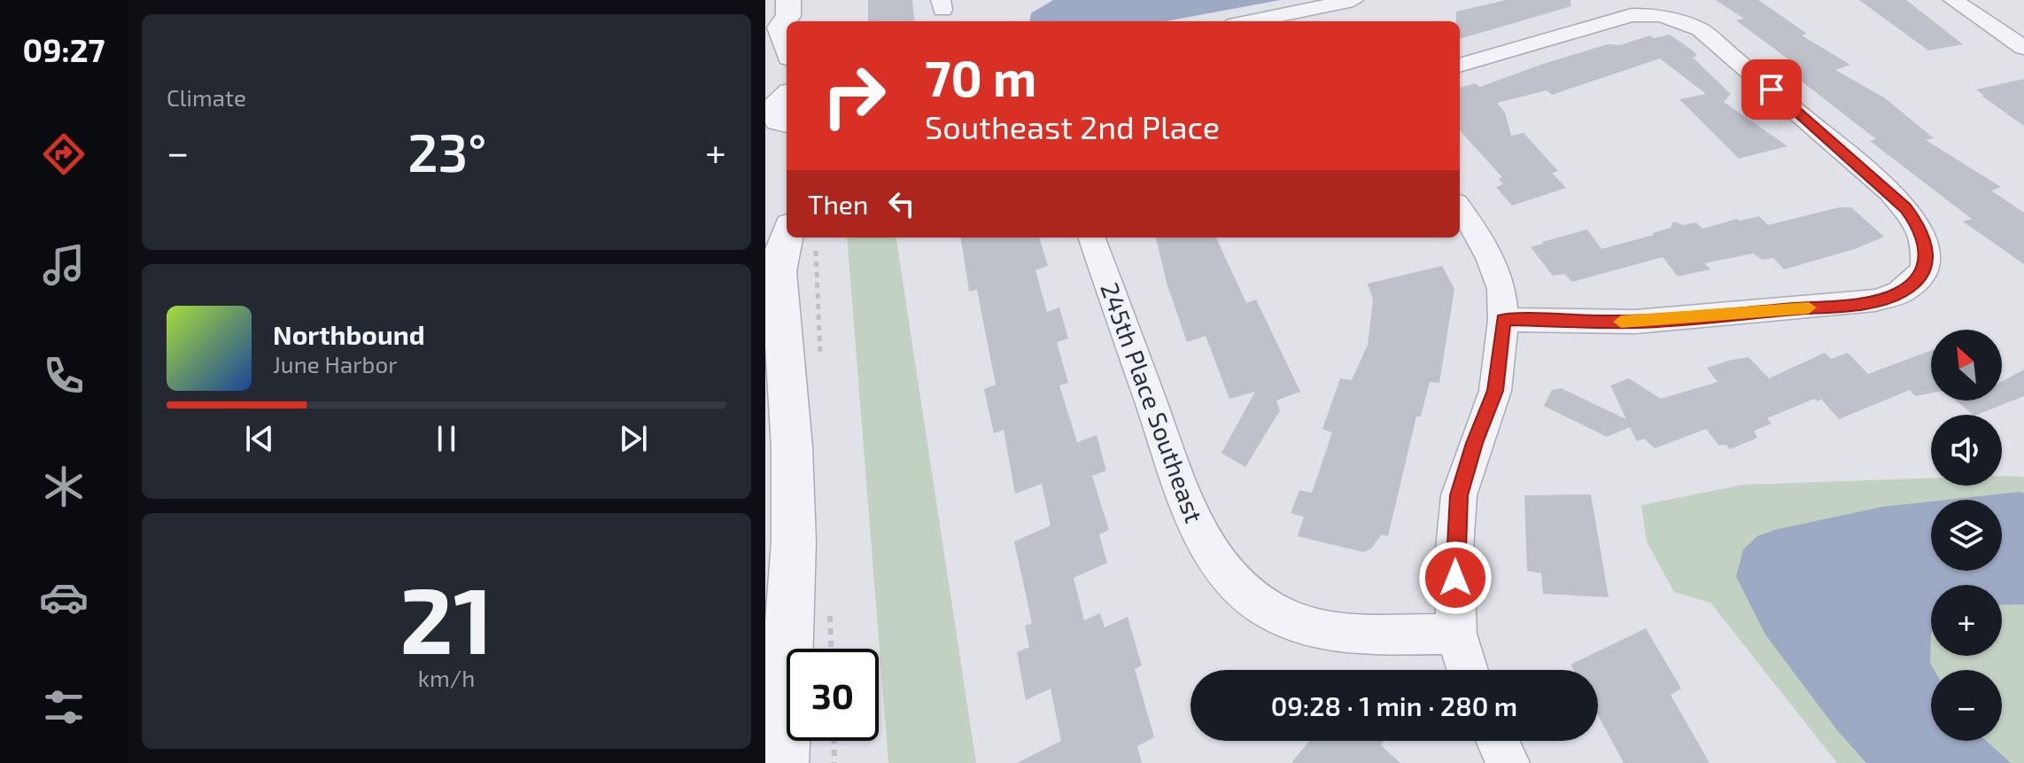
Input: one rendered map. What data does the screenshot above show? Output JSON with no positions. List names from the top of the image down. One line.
{"streets":{"street":["245th Place Southeast"]},"north":"top left","page":{"tabs":"09:27","tile":["Climate",["21","km/h"]],"turn":["70 m","Southeast 2nd Place"],"heat":["−","23°","+"],"then":"Then","song":["Northbound","June Harbor"],"map_buttons":["+","−"],"limit":"30","trip":"09:28 · 1 min · 280 m"}}
